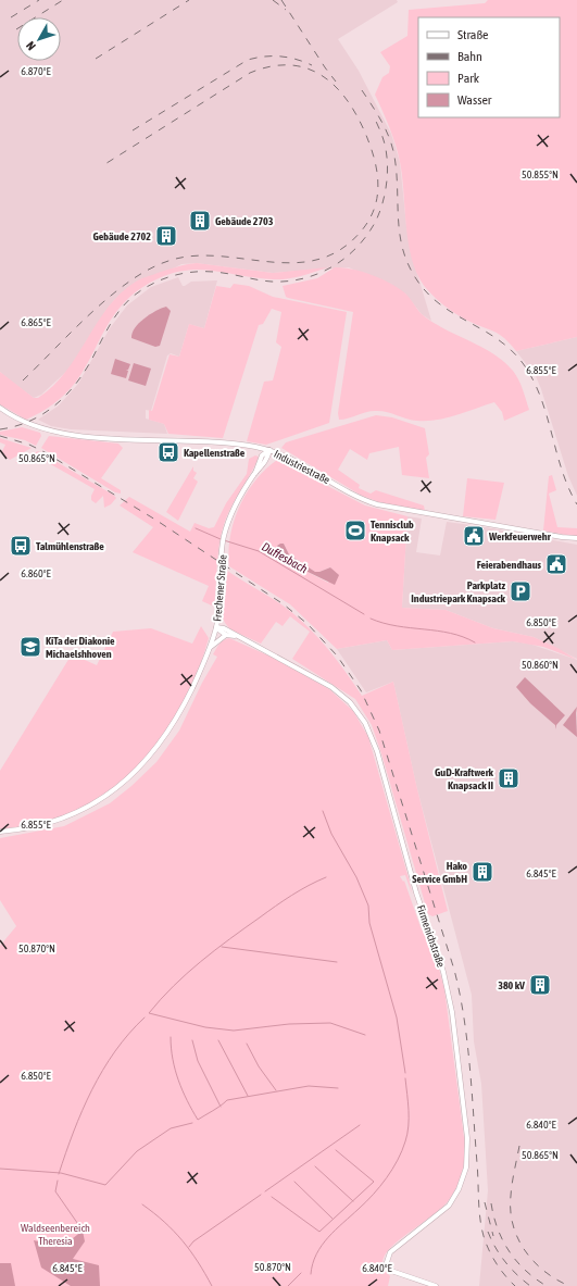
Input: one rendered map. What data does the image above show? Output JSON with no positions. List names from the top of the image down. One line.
{"streets":{"main road":["Industriestraße","Frechener Straße","Firmenichstraße"]},"crossings":[["Industriestraße","Frechener Straße"],["Frechener Straße","Firmenichstraße"]],"water":["Duffesbach"],"parks":["Waldseenbereich Theresia"],"places":{"building":["Gebäude 2703","Gebäude 2702","GuD-Kraftwerk Knapsack II","Hako Service GmbH","380 kV"],"bus stop":["Kapellenstraße","Talmühlenstraße"],"sports":["Tennisclub Knapsack"],"public building":["Werkfeuerwehr","Feierabendhaus"],"parking":["Parkplatz Industriepark Knapsack"],"school or university":["KiTa der Diakonie Michaelshhoven"]},"legend":["Straße","Bahn","Park","Wasser"],"north":"bottom left","coordinates":["6.870°E","50.855°N","6.865°E","6.855°E","50.865°N","6.860°E","6.850°E","50.860°N","6.845°E","50.870°N","6.840°E"]}
